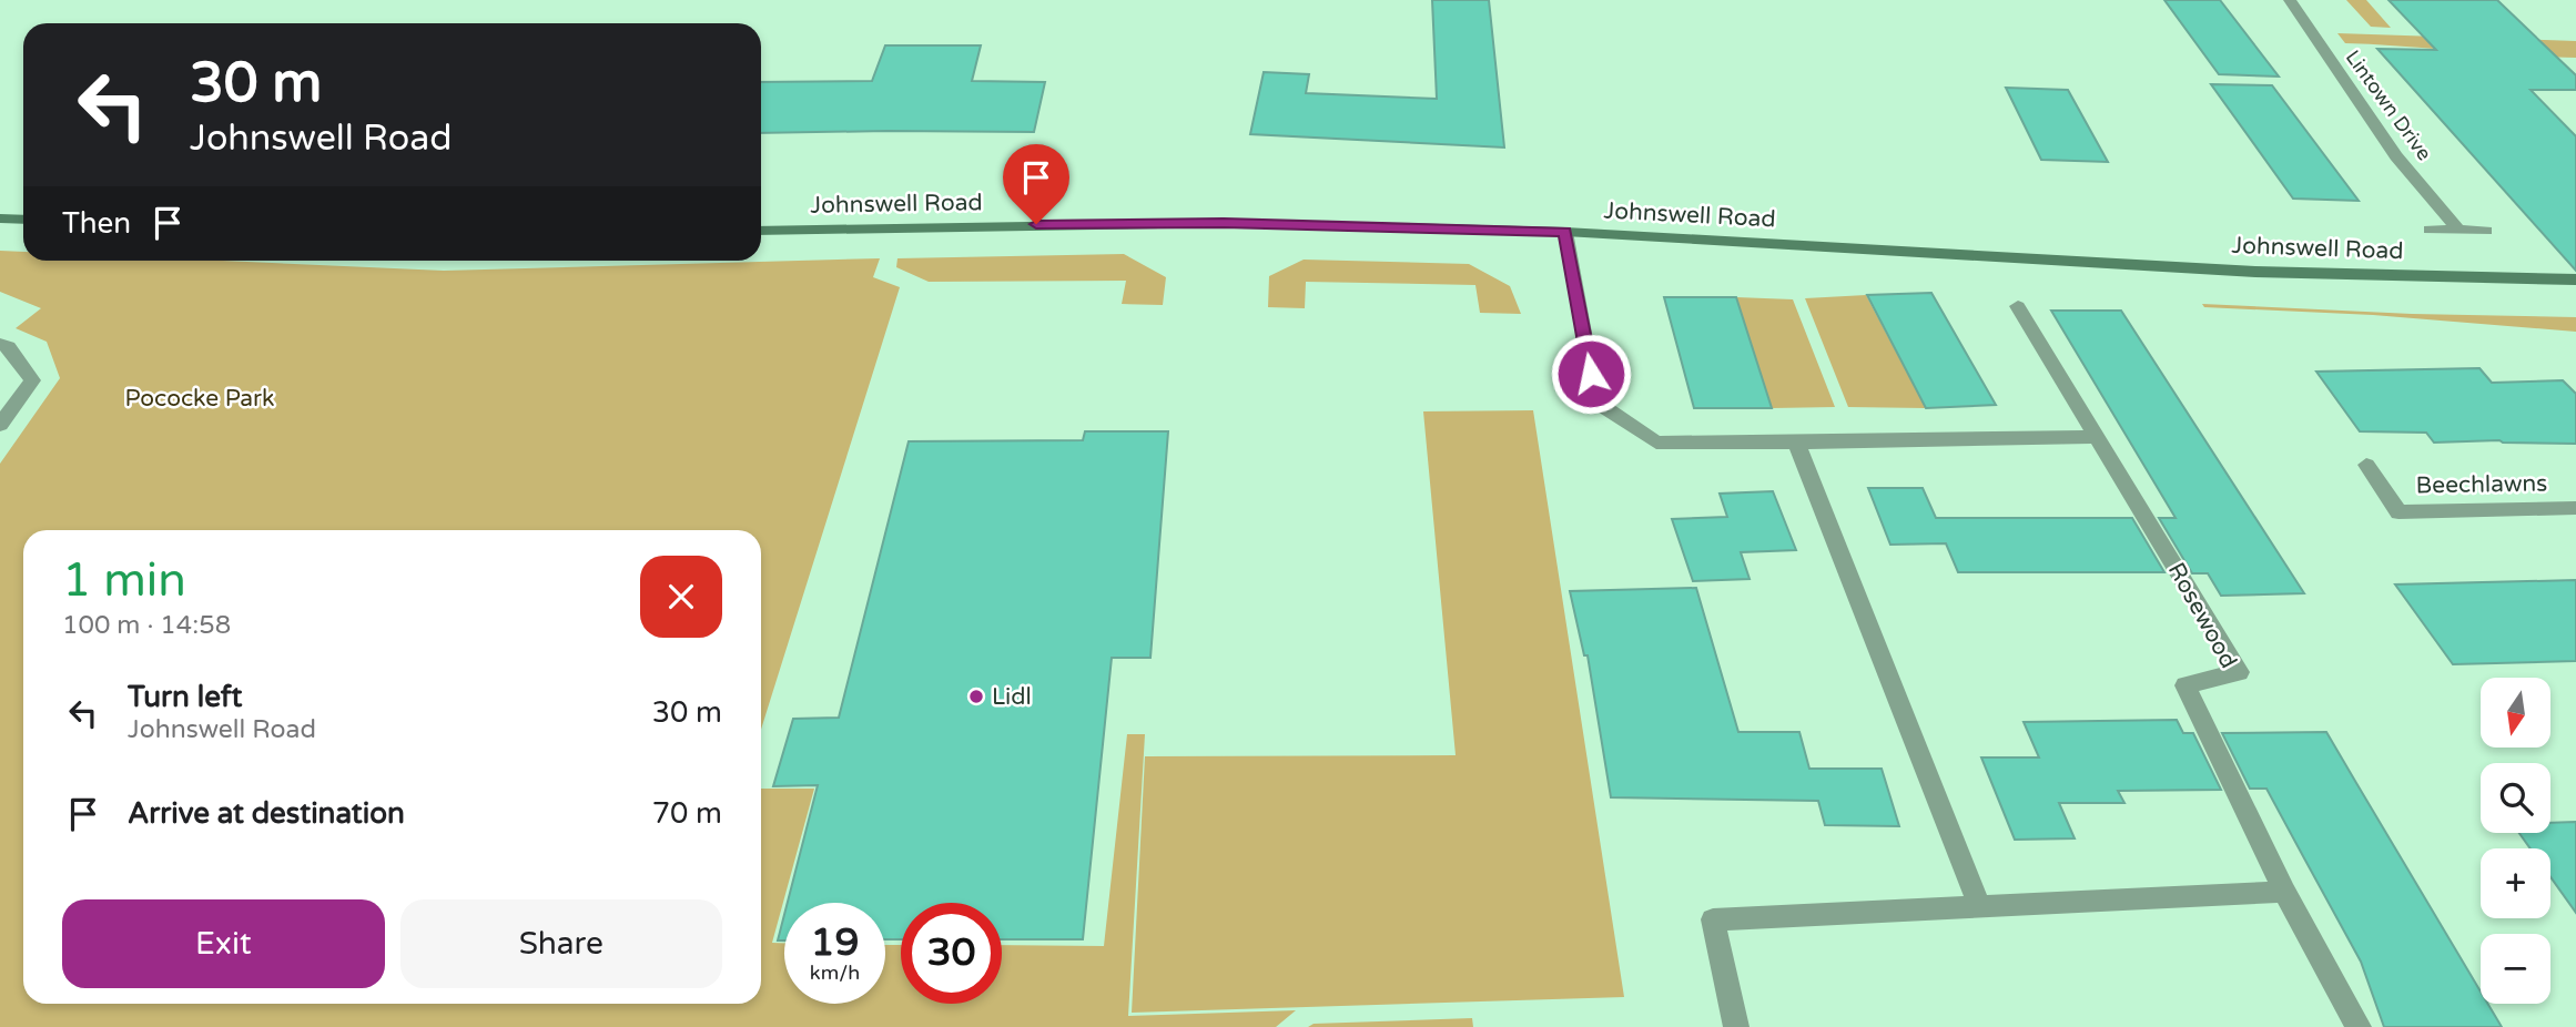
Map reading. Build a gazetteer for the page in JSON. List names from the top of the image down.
{
  "streets": {
    "street": [
      "Lintown Drive",
      "Johnswell Road",
      "Beechlawns",
      "Rosewood"
    ]
  },
  "parks": ["Pococke Park"],
  "places": ["Lidl"],
  "north": "bottom",
  "page": {
    "turn": ["30 m", "Johnswell Road"],
    "then": "Then",
    "heading": ["1 min", "100 m · 14:58"],
    "list": [
      {
        "name": "Turn left",
        "note": "Johnswell Road",
        "value": "30 m"
      },
      {
        "name": "Arrive at destination",
        "value": "70 m"
      }
    ],
    "map_buttons": ["+", "−"],
    "buttons": ["Exit", "Share"],
    "speed": "19 km/h",
    "limit": "30"
  }
}
